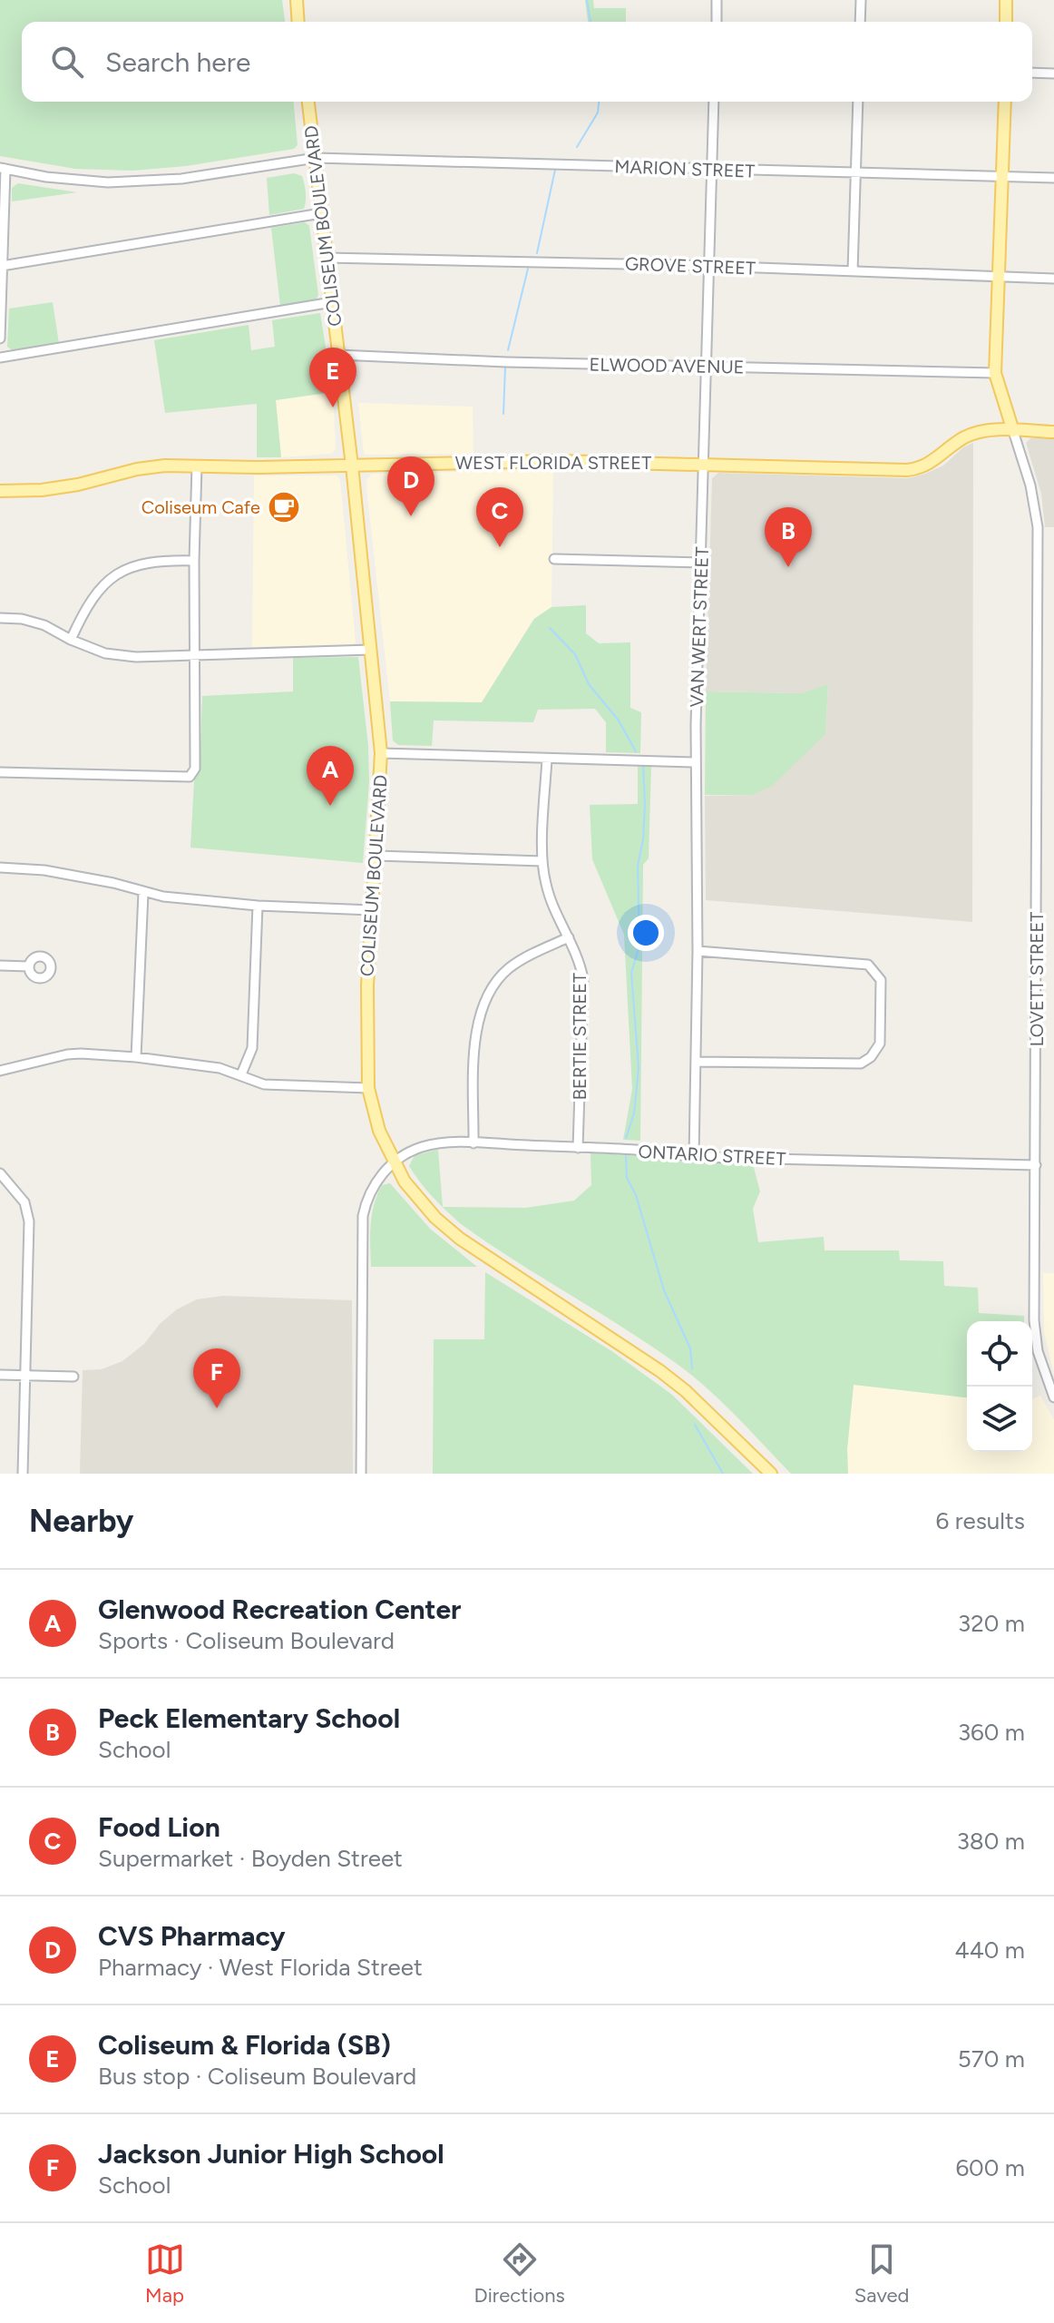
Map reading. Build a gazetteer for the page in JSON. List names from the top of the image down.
{
  "streets": {
    "main road": ["COLISEUM BOULEVARD", "WEST FLORIDA STREET"],
    "street": [
      "MARION STREET",
      "GROVE STREET",
      "ELWOOD AVENUE",
      "VAN WERT STREET",
      "LOVETT STREET",
      "BERTIE STREET",
      "ONTARIO STREET"
    ]
  },
  "crossings": [
    ["MARION STREET", "COLISEUM BOULEVARD"],
    ["MARION STREET", "VAN WERT STREET"],
    ["COLISEUM BOULEVARD", "GROVE STREET"],
    ["COLISEUM BOULEVARD", "ELWOOD AVENUE"],
    ["COLISEUM BOULEVARD", "WEST FLORIDA STREET"],
    ["COLISEUM BOULEVARD", "ONTARIO STREET"],
    ["GROVE STREET", "VAN WERT STREET"],
    ["ELWOOD AVENUE", "VAN WERT STREET"],
    ["WEST FLORIDA STREET", "VAN WERT STREET"],
    ["WEST FLORIDA STREET", "LOVETT STREET"],
    ["VAN WERT STREET", "ONTARIO STREET"],
    ["LOVETT STREET", "ONTARIO STREET"],
    ["BERTIE STREET", "ONTARIO STREET"]
  ],
  "places": {
    "cafe": ["Coliseum Cafe"]
  },
  "page": {
    "search": "Search here",
    "pins": [
      "E",
      "D",
      "C",
      "B",
      "A",
      "F"
    ],
    "heading": ["Nearby", "6 results"],
    "list": [
      {
        "mark": "A",
        "name": "Glenwood Recreation Center",
        "note": "Sports · Coliseum Boulevard",
        "value": "320 m"
      },
      {
        "mark": "B",
        "name": "Peck Elementary School",
        "note": "School",
        "value": "360 m"
      },
      {
        "mark": "C",
        "name": "Food Lion",
        "note": "Supermarket · Boyden Street",
        "value": "380 m"
      },
      {
        "mark": "D",
        "name": "CVS Pharmacy",
        "note": "Pharmacy · West Florida Street",
        "value": "440 m"
      },
      {
        "mark": "E",
        "name": "Coliseum & Florida (SB)",
        "note": "Bus stop · Coliseum Boulevard",
        "value": "570 m"
      },
      {
        "mark": "F",
        "name": "Jackson Junior High School",
        "note": "School",
        "value": "600 m"
      }
    ],
    "nav": ["Map", "Directions", "Saved"]
  }
}
